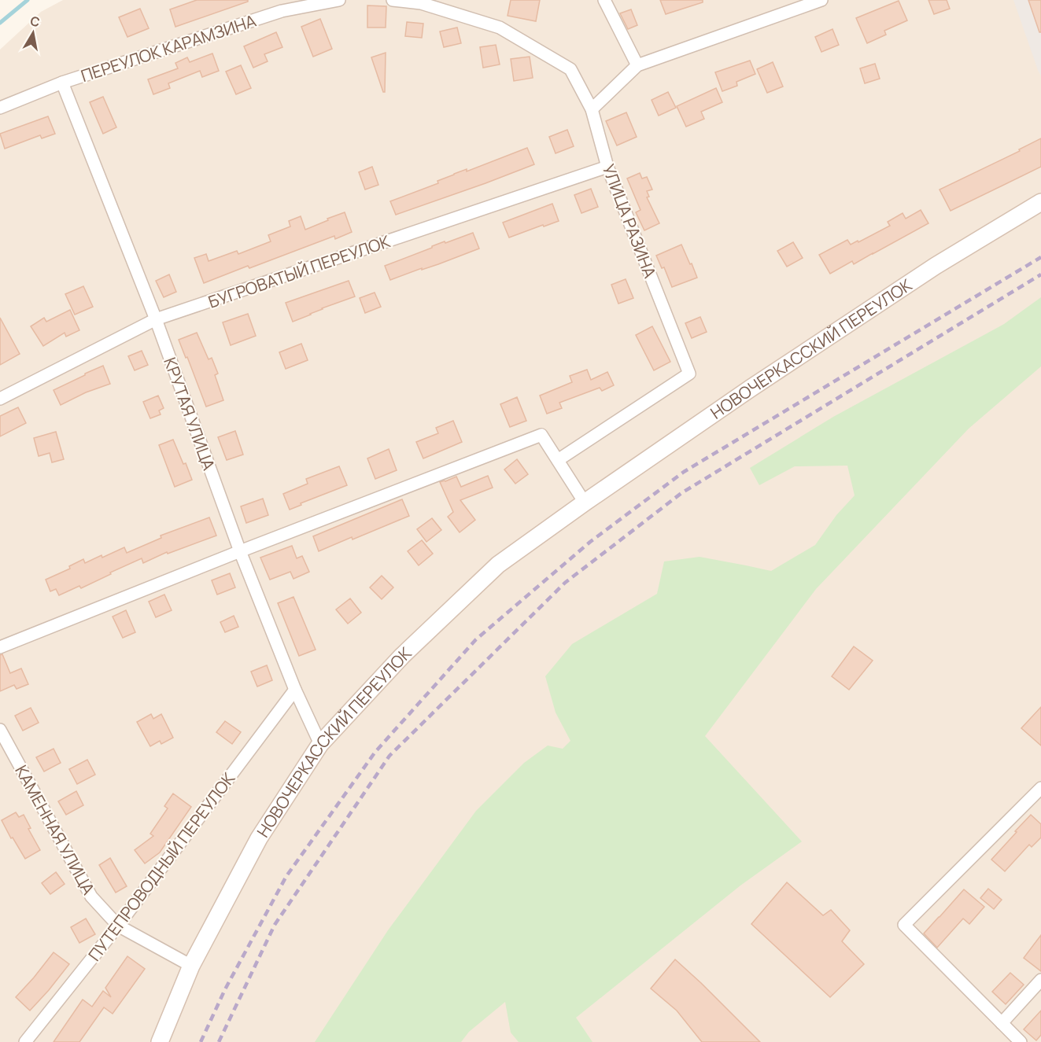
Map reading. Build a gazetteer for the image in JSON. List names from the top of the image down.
{
  "streets": {
    "main road": ["НОВОЧЕРКАССКИЙ ПЕРЕУЛОК"],
    "street": [
      "ПЕРЕУЛОК КАРАМЗИНА",
      "УЛИЦА РАЗИНА",
      "БУГРОВАТЫЙ ПЕРЕУЛОК",
      "КРУТАЯ УЛИЦА",
      "КАМЕННАЯ УЛИЦА",
      "ПУТЕПРОВОДНЫЙ ПЕРЕУЛОК"
    ]
  },
  "crossings": [
    ["ПЕРЕУЛОК КАРАМЗИНА", "КРУТАЯ УЛИЦА"],
    ["УЛИЦА РАЗИНА", "БУГРОВАТЫЙ ПЕРЕУЛОК"],
    ["БУГРОВАТЫЙ ПЕРЕУЛОК", "КРУТАЯ УЛИЦА"],
    ["НОВОЧЕРКАССКИЙ ПЕРЕУЛОК", "КРУТАЯ УЛИЦА"],
    ["НОВОЧЕРКАССКИЙ ПЕРЕУЛОК", "КАМЕННАЯ УЛИЦА"],
    ["КРУТАЯ УЛИЦА", "ПУТЕПРОВОДНЫЙ ПЕРЕУЛОК"],
    ["КАМЕННАЯ УЛИЦА", "ПУТЕПРОВОДНЫЙ ПЕРЕУЛОК"]
  ],
  "north": "top"
}
